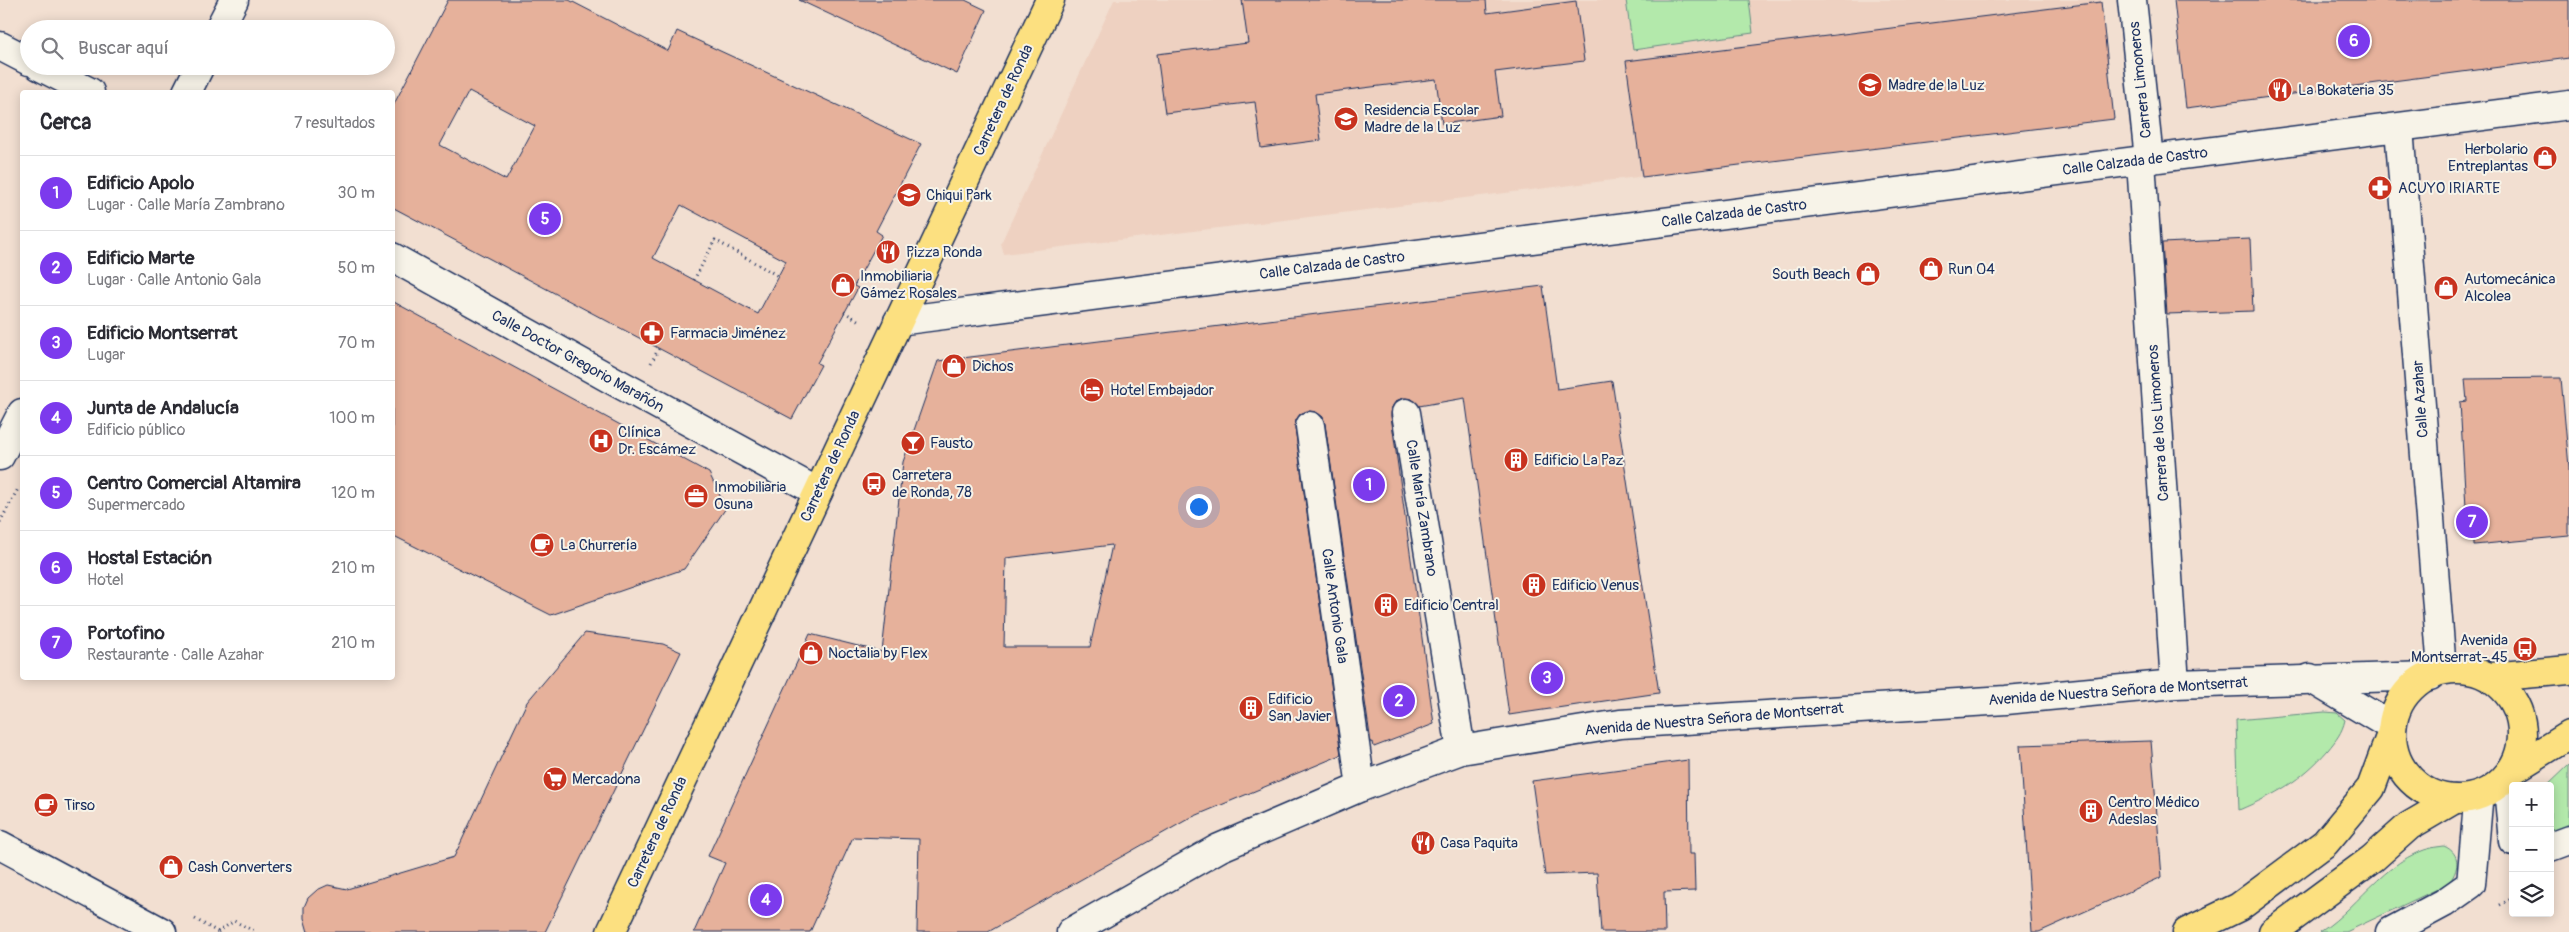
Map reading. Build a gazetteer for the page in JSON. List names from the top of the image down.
{
  "streets": {
    "main road": ["Carretera de Ronda"],
    "street": [
      "Carrera Limoneros",
      "Calle Calzada de Castro",
      "Calle Doctor Gregorio Marañón",
      "Calle Azahar",
      "Carrera de los Limoneros",
      "Calle María Zambrano",
      "Calle Antonio Gala",
      "Avenida de Nuestra Señora de Montserrat"
    ]
  },
  "crossings": [
    ["Carrera Limoneros", "Calle Calzada de Castro"],
    ["Carrera Limoneros", "Carrera de los Limoneros"],
    ["Carretera de Ronda", "Calle Calzada de Castro"],
    ["Carretera de Ronda", "Calle Doctor Gregorio Marañón"],
    ["Calle Calzada de Castro", "Calle Azahar"],
    ["Calle Calzada de Castro", "Carrera de los Limoneros"],
    ["Calle Azahar", "Avenida de Nuestra Señora de Montserrat"],
    ["Carrera de los Limoneros", "Avenida de Nuestra Señora de Montserrat"],
    ["Calle María Zambrano", "Avenida de Nuestra Señora de Montserrat"],
    ["Calle Antonio Gala", "Avenida de Nuestra Señora de Montserrat"]
  ],
  "places": {
    "school or university": ["Madre de la Luz", "Residencia Escolar Madre de la Luz", "Chiqui Park"],
    "restaurant": ["La Bokateria 35", "Pizza Ronda", "Casa Paquita"],
    "shop": [
      "Herbolario Entreplantas",
      "Run 04",
      "South Beach",
      "Inmobiliaria Gámez Rosales",
      "Automecánica Alcolea",
      "Dichos",
      "Noctalia by Flex",
      "Cash Converters"
    ],
    "pharmacy": ["ACUYO IRIARTE", "Farmacia Jiménez"],
    "hotel": ["Hotel Embajador"],
    "hospital": ["Clínica Dr. Escámez"],
    "bar": ["Fausto"],
    "building": [
      "Edificio La Paz",
      "Edificio Venus",
      "Edificio Central",
      "Edificio San Javier",
      "Centro Médico Adeslas"
    ],
    "bus stop": ["Carretera de Ronda, 78", "Avenida Montserrat- 45"],
    "office": ["Inmobiliaria Osuna"],
    "cafe": ["La Churrería", "Tirso"],
    "supermarket": ["Mercadona"]
  },
  "page": {
    "search": "Buscar aquí",
    "pins": [
      "6",
      "5",
      "1",
      "7",
      "3",
      "2",
      "4"
    ],
    "heading": ["Cerca", "7 resultados"],
    "list": [
      {
        "mark": "1",
        "name": "Edificio Apolo",
        "note": "Lugar · Calle María Zambrano",
        "value": "30 m"
      },
      {
        "mark": "2",
        "name": "Edificio Marte",
        "note": "Lugar · Calle Antonio Gala",
        "value": "50 m"
      },
      {
        "mark": "3",
        "name": "Edificio Montserrat",
        "note": "Lugar",
        "value": "70 m"
      },
      {
        "mark": "4",
        "name": "Junta de Andalucía",
        "note": "Edificio público",
        "value": "100 m"
      },
      {
        "mark": "5",
        "name": "Centro Comercial Altamira",
        "note": "Supermercado",
        "value": "120 m"
      },
      {
        "mark": "6",
        "name": "Hostal Estación",
        "note": "Hotel",
        "value": "210 m"
      },
      {
        "mark": "7",
        "name": "Portofino",
        "note": "Restaurante · Calle Azahar",
        "value": "210 m"
      }
    ],
    "map_buttons": ["+", "−"]
  }
}
